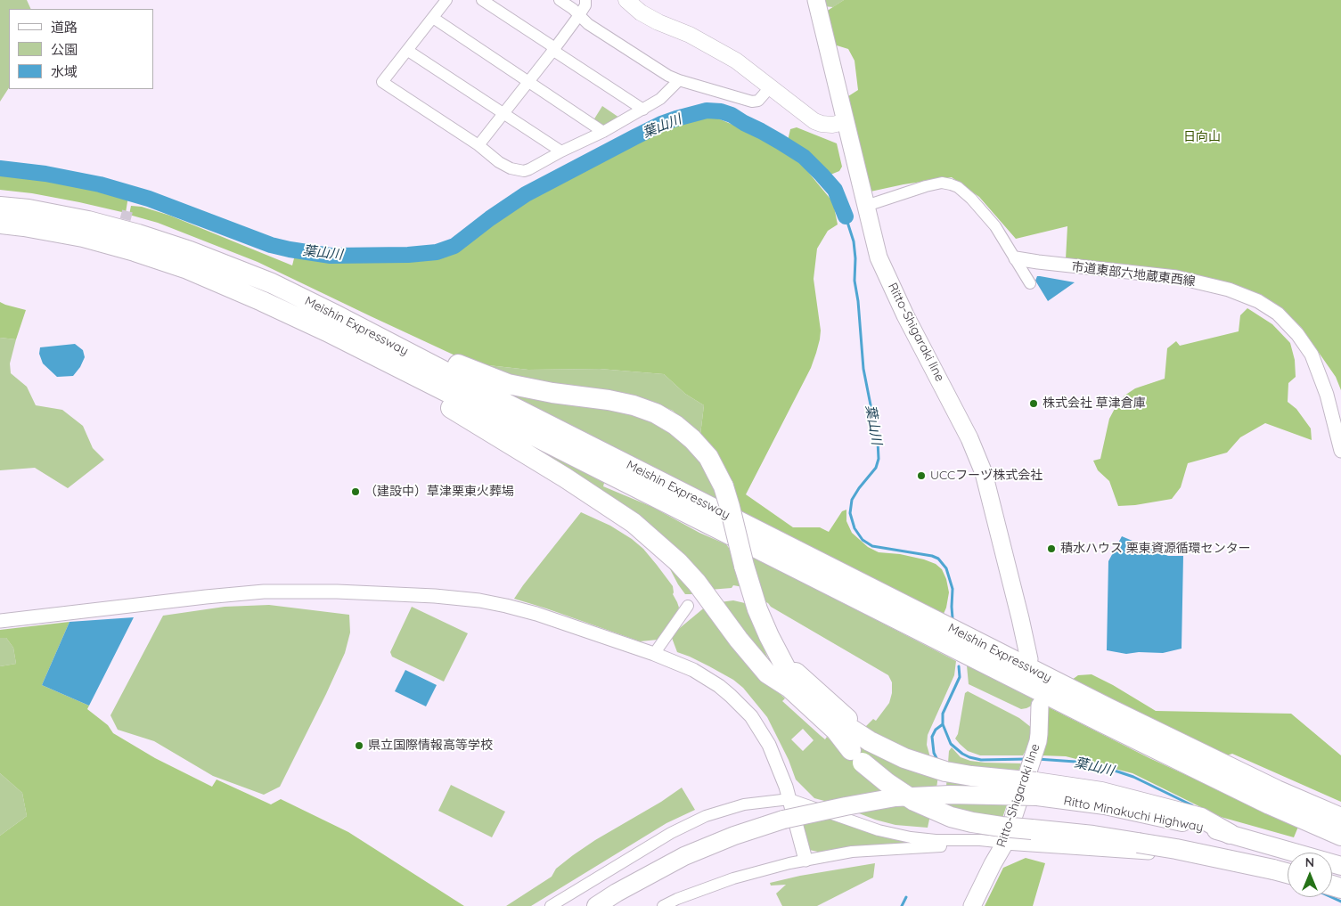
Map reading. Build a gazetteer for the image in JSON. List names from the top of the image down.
{
  "streets": {
    "highway": ["Meishin Expressway"],
    "main road": ["Ritto-Shigaraki line"],
    "street": ["市道東部六地蔵東西線"]
  },
  "water": ["葉山川"],
  "parks": ["日向山"],
  "places": [
    "株式会社 草津倉庫",
    "UCCフーヅ株式会社",
    "（建設中）草津栗東火葬場",
    "積水ハウス 栗東資源循環センター",
    "県立国際情報高等学校"
  ],
  "legend": ["道路", "公園", "水域"],
  "north": "top"
}
